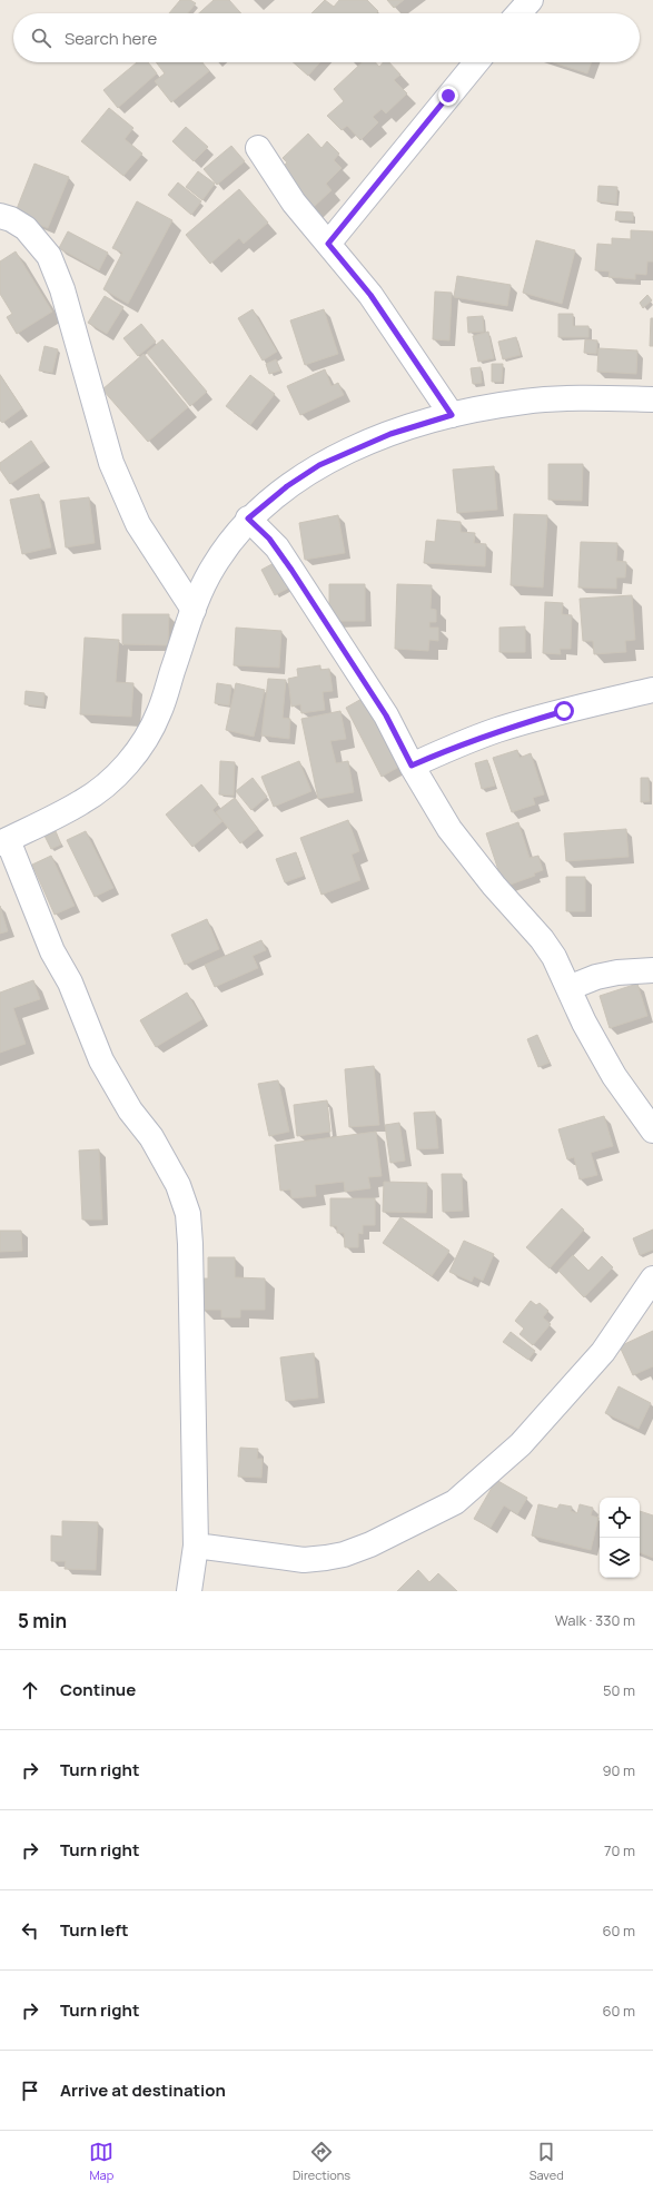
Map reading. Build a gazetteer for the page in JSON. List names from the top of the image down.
{
  "page": {
    "search": "Search here",
    "heading": ["5 min", "Walk · 330 m"],
    "list": [
      ["Continue", "50 m"],
      ["Turn right", "90 m"],
      ["Turn right", "70 m"],
      ["Turn left", "60 m"],
      ["Turn right", "60 m"],
      "Arrive at destination"
    ],
    "nav": ["Map", "Directions", "Saved"]
  }
}
